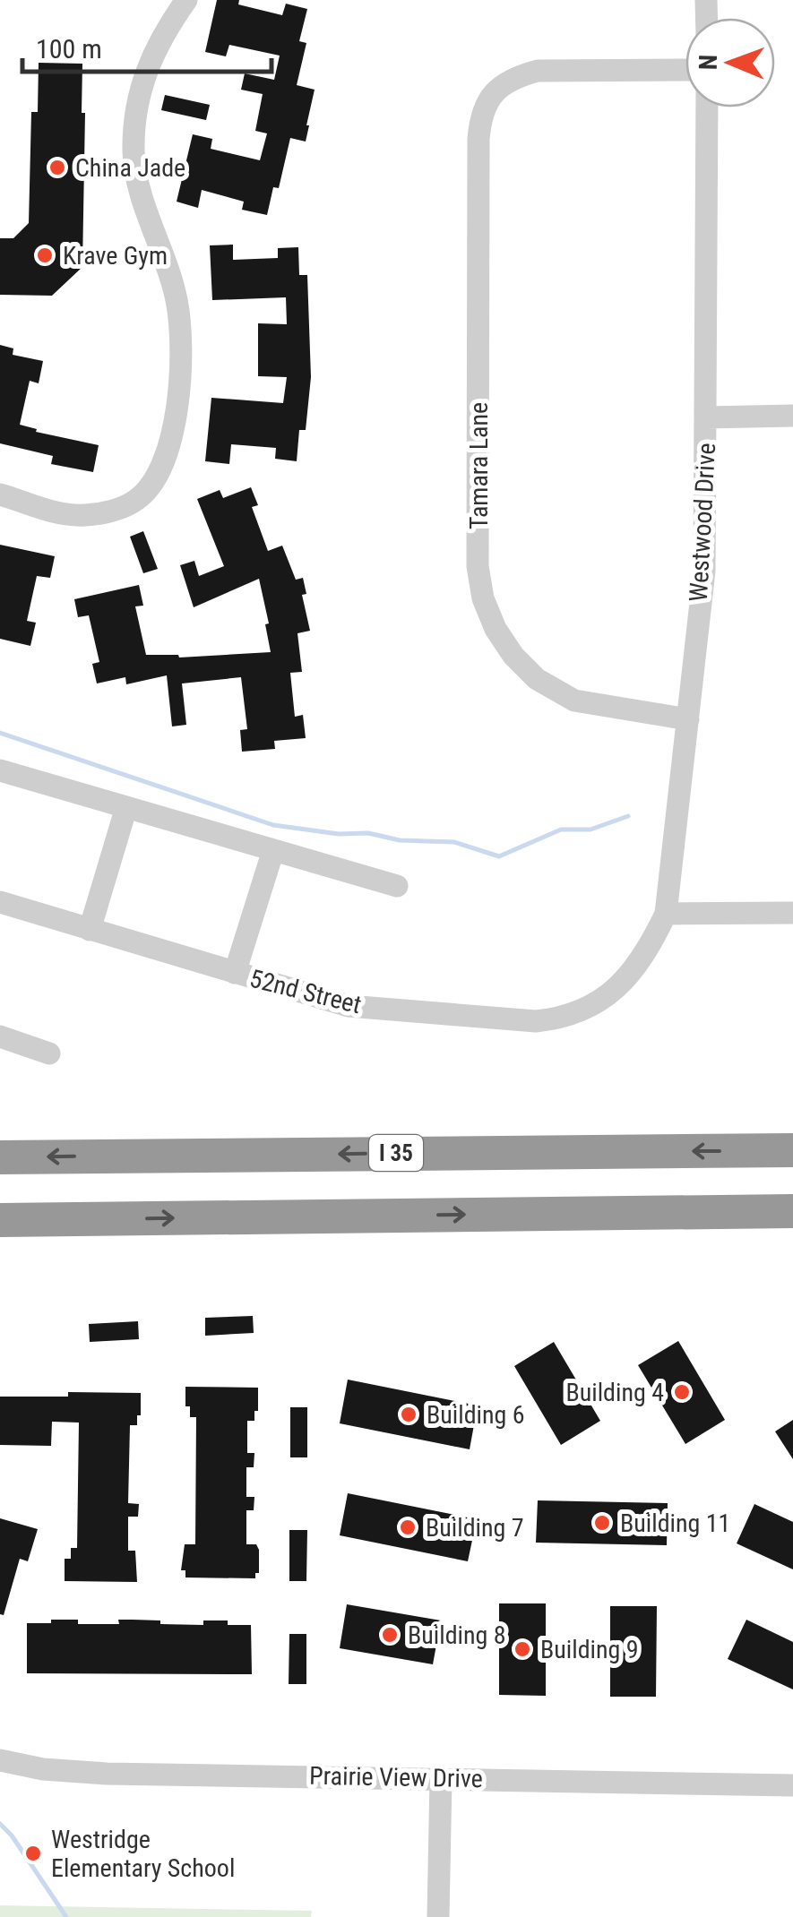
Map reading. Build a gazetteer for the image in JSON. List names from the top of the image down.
{
  "streets": {
    "highway": ["I 35"],
    "street": [
      "Tamara Lane",
      "Westwood Drive",
      "52nd Street",
      "Prairie View Drive"
    ]
  },
  "crossings": [
    ["Tamara Lane", "Westwood Drive"],
    ["Westwood Drive", "52nd Street"]
  ],
  "places": [
    "China Jade",
    "Krave Gym",
    "Building 4",
    "Building 6",
    "Building 11",
    "Building 7",
    "Building 8",
    "Building 9",
    "Westridge Elementary School"
  ],
  "scale_bar": "100 m",
  "north": "left"
}
